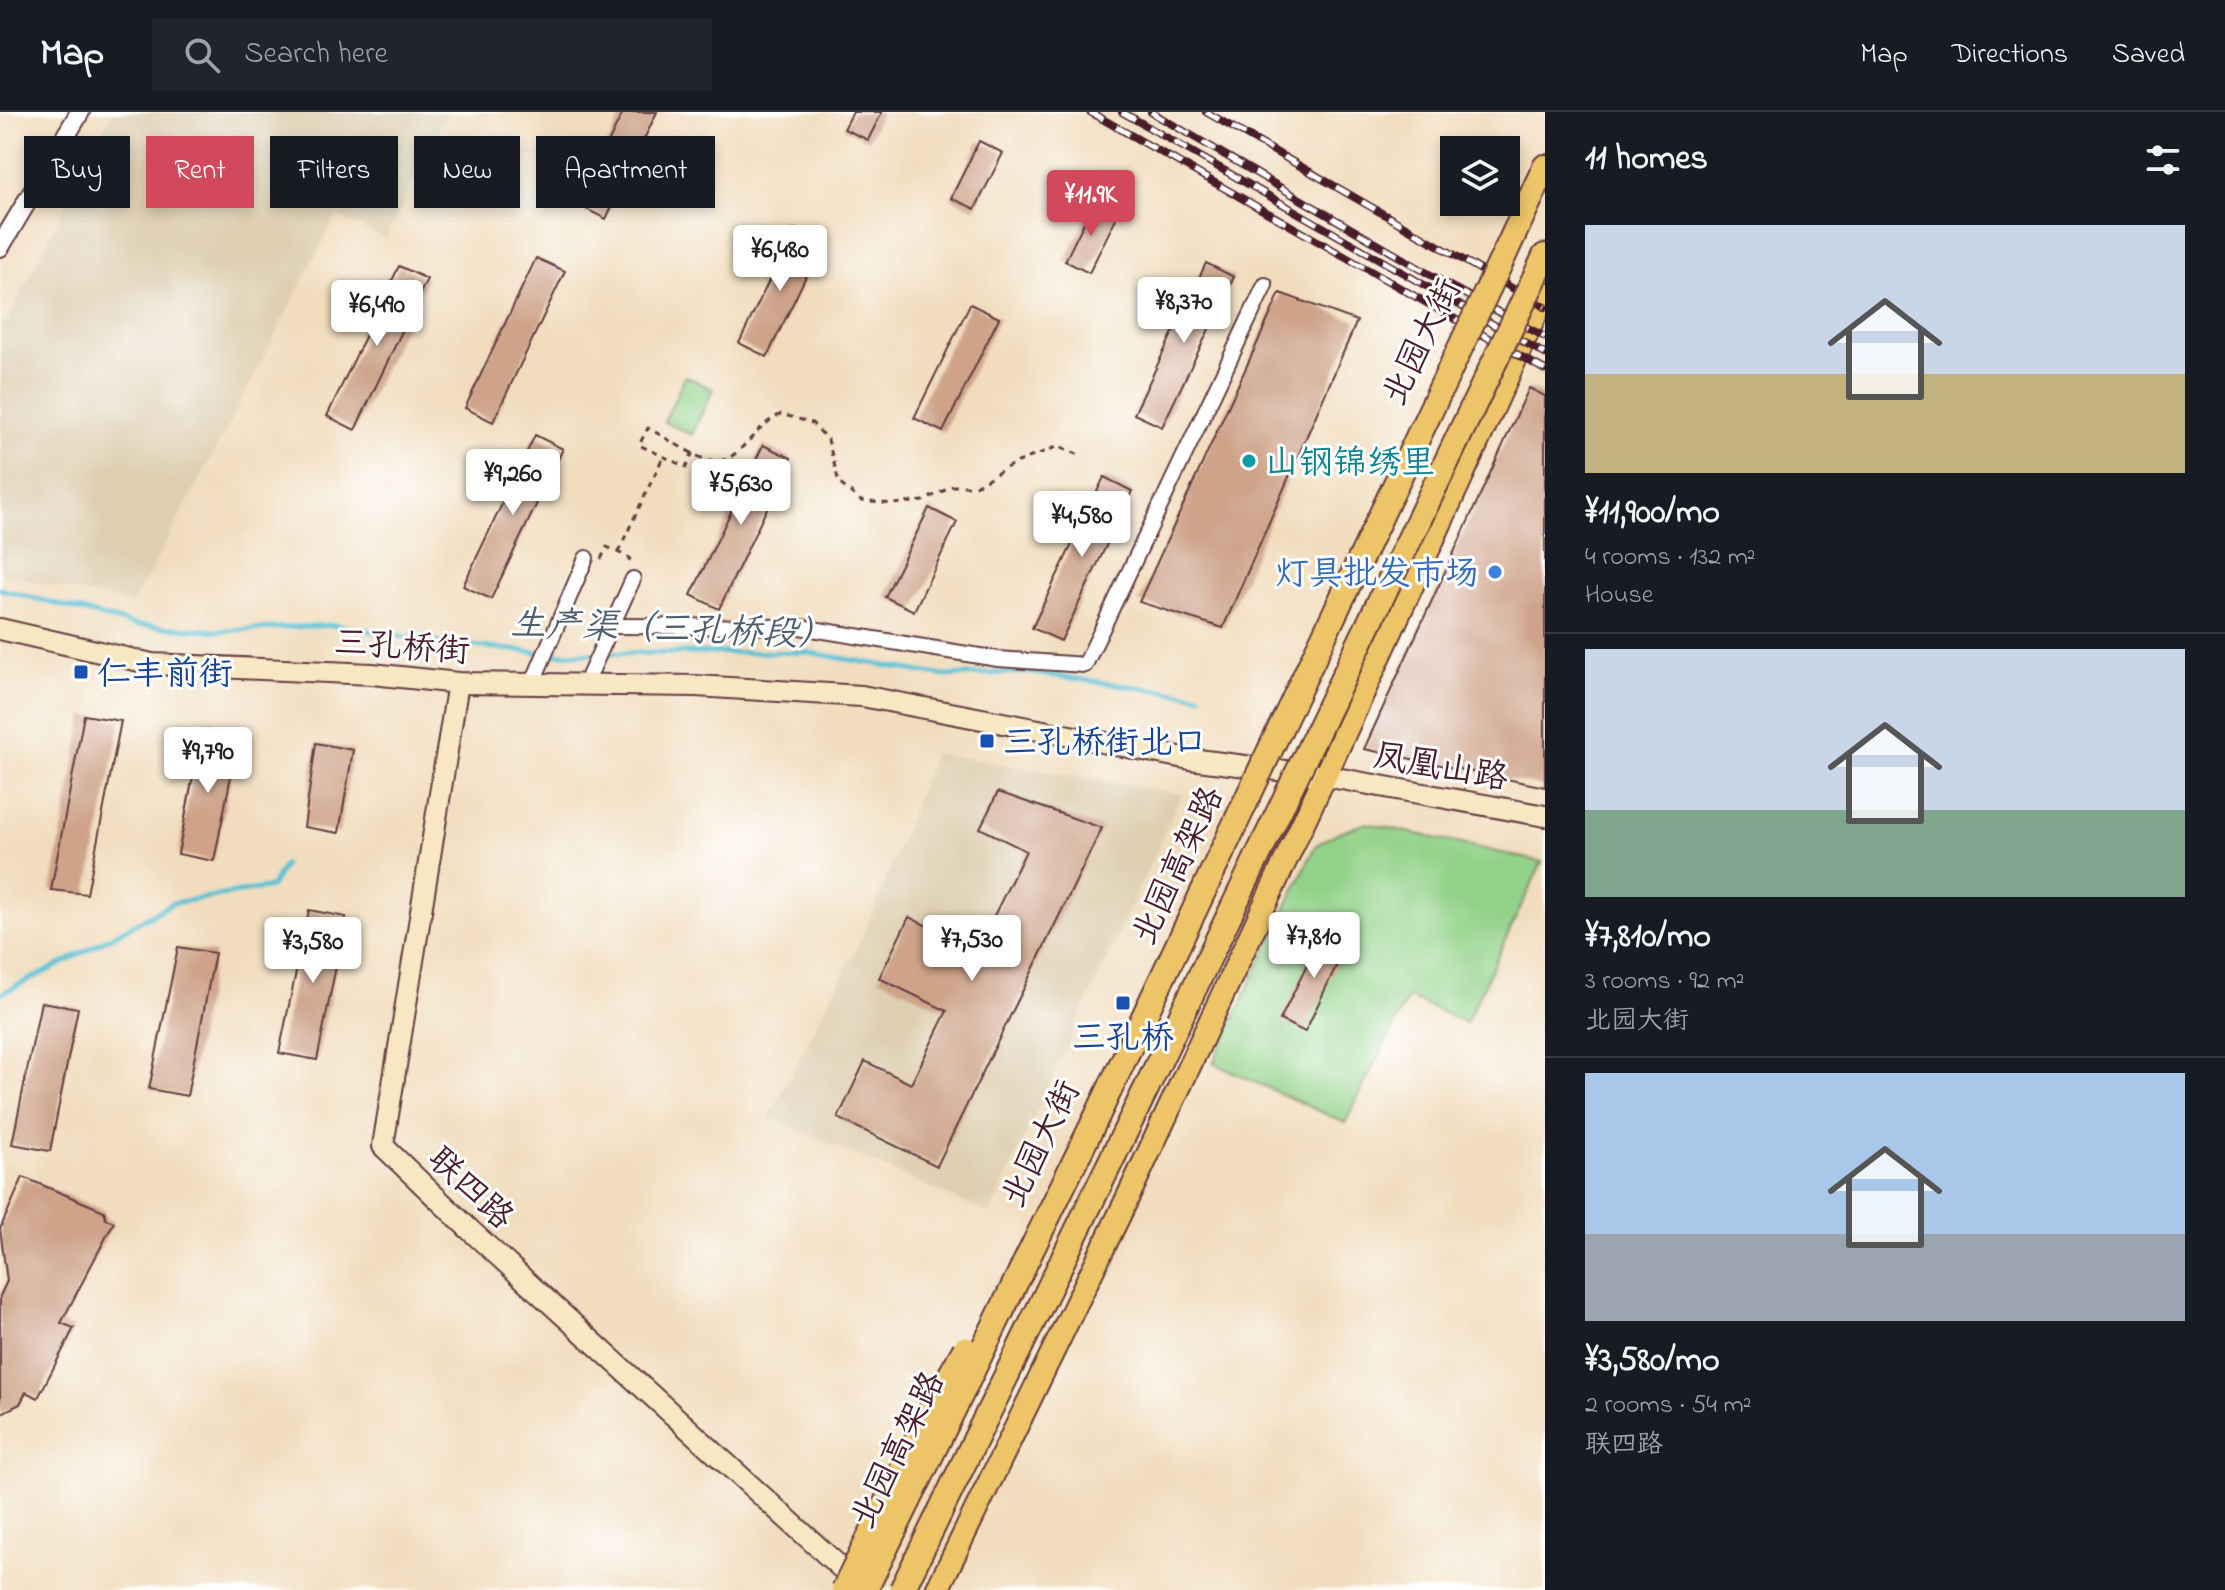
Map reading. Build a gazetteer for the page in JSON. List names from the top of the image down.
{
  "streets": {
    "highway": ["北园高架路"],
    "main road": [
      "北园大街",
      "三孔桥街",
      "凤凰山路",
      "联四路"
    ]
  },
  "crossings": [
    ["北园大街", "三孔桥街"],
    ["北园大街", "北园高架路"],
    ["北园大街", "联四路"],
    ["三孔桥街", "凤凰山路"],
    ["三孔桥街", "联四路"],
    ["北园高架路", "联四路"]
  ],
  "water": ["生产渠（三孔桥段）"],
  "places": {
    "other": ["山钢锦绣里", "灯具批发市场"],
    "transit": ["仁丰前街", "三孔桥街北口", "三孔桥"]
  },
  "page": {
    "header": "Map",
    "search": "Search here",
    "nav": ["Map", "Directions", "Saved"],
    "heading": "11 homes",
    "chip": [
      "Buy",
      "Rent",
      "Filters",
      "New",
      "Apartment"
    ],
    "price": [
      "¥11.9K",
      "¥6,480",
      "¥8,370",
      "¥6,490",
      "¥9,260",
      "¥5,630",
      "¥4,580",
      "¥9,790",
      "¥7,810",
      "¥7,530",
      "¥3,580"
    ],
    "list": [
      {
        "name": "¥11,900/mo",
        "note": "4 rooms · 132 m² · House"
      },
      {
        "name": "¥7,810/mo",
        "note": "3 rooms · 92 m² · 北园大街"
      },
      {
        "name": "¥3,580/mo",
        "note": "2 rooms · 54 m² · 联四路"
      }
    ]
  }
}
